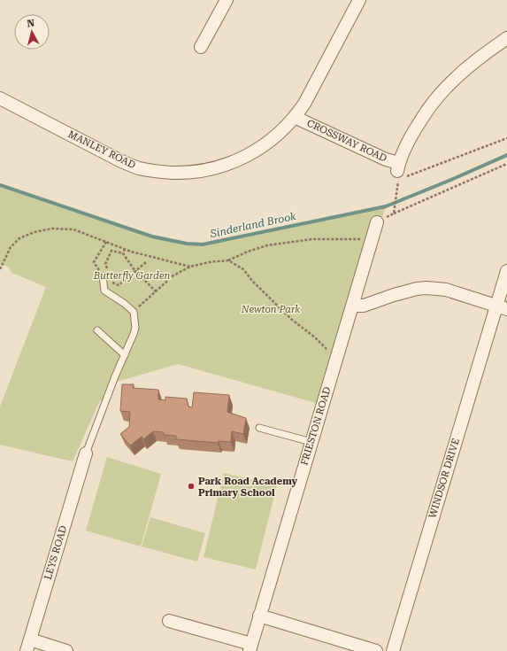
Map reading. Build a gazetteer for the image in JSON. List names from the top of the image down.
{
  "streets": {
    "street": [
      "CROSSWAY ROAD",
      "MANLEY ROAD",
      "FRIESTON ROAD",
      "WINDSOR DRIVE",
      "LEYS ROAD"
    ]
  },
  "crossings": [
    ["CROSSWAY ROAD", "MANLEY ROAD"]
  ],
  "water": ["Sinderland Brook"],
  "parks": ["Butterfly Garden", "Newton Park"],
  "places": ["Park Road Academy Primary School"],
  "north": "top"
}
